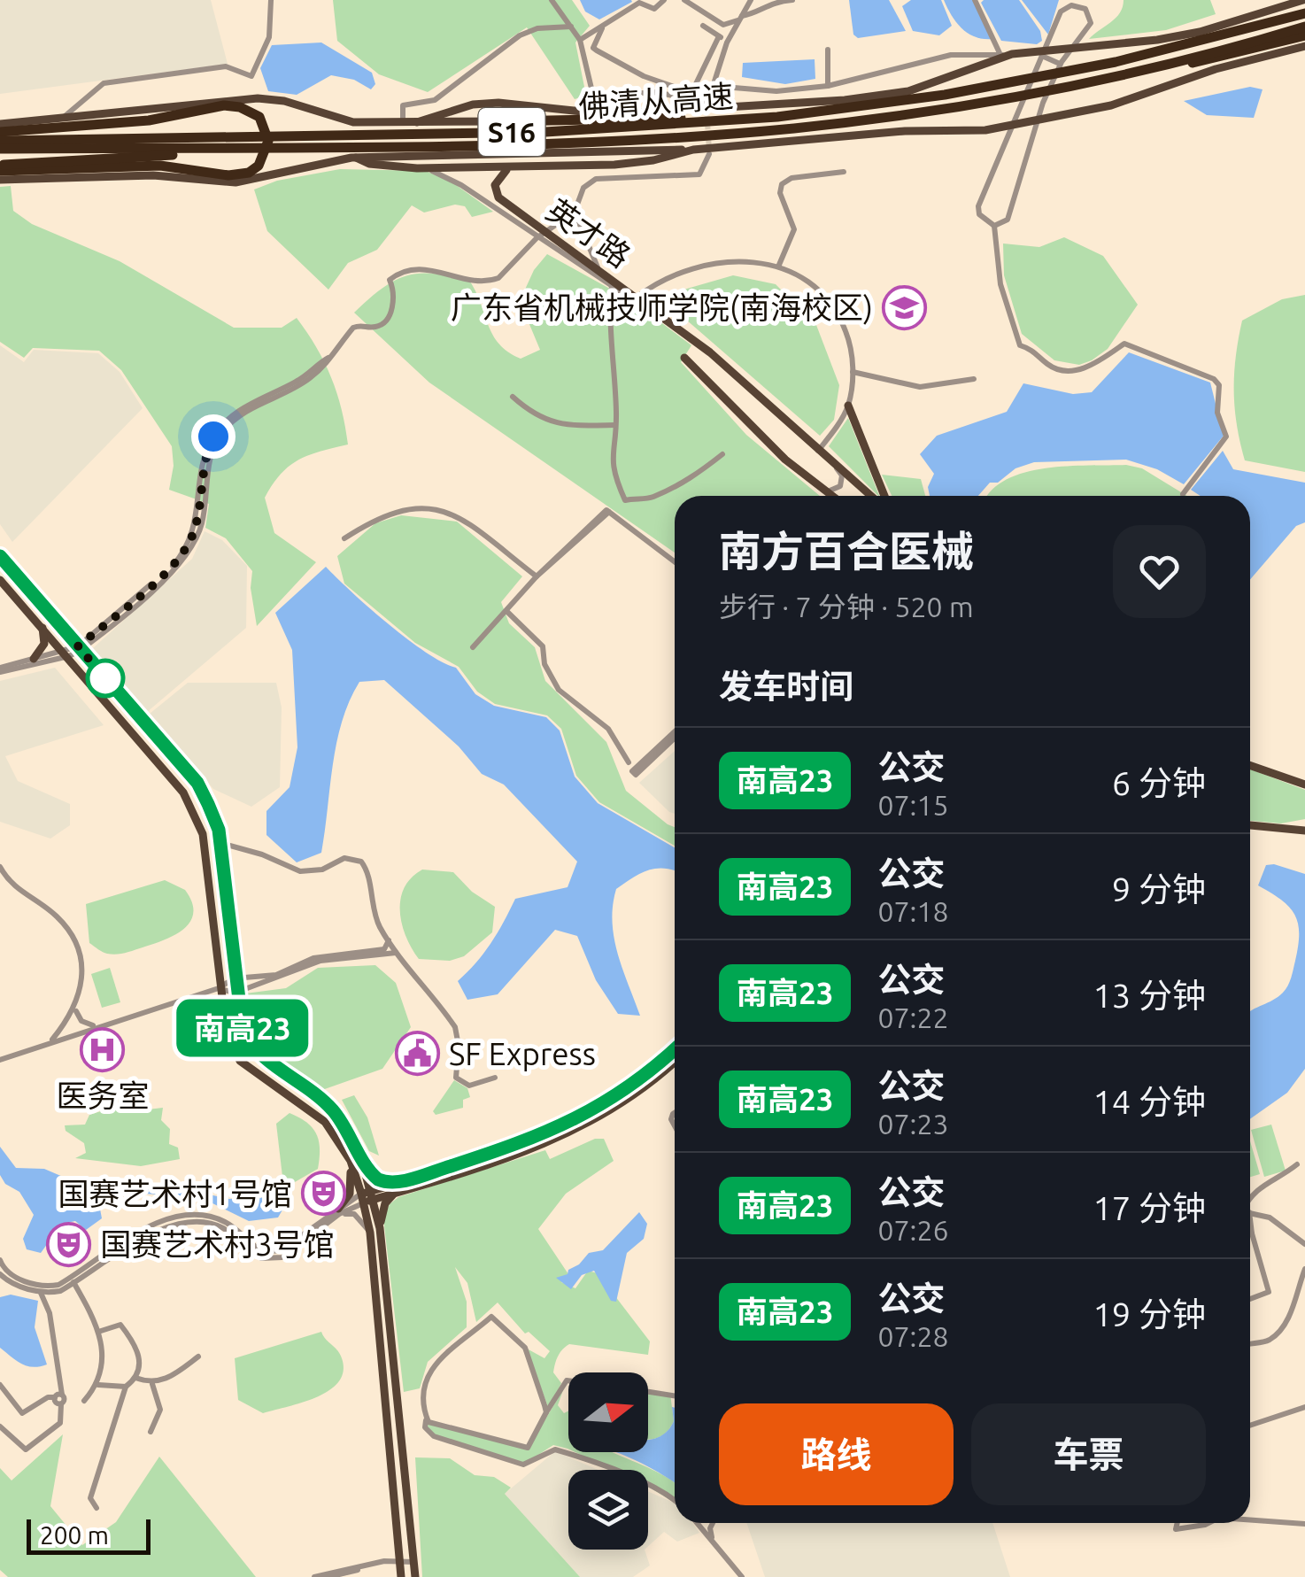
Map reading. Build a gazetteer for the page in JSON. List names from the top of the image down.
{
  "streets": {
    "highway": ["佛清从高速", "S16"],
    "main road": ["英才路"]
  },
  "places": {
    "school or university": ["广东省机械技师学院(南海校区)"],
    "hospital": ["医务室"],
    "public building": ["SF Express"],
    "theatre": ["国赛艺术村1号馆", "国赛艺术村3号馆"]
  },
  "lines": ["bus line 南高23"],
  "scale_bar": "200 m",
  "north": "right",
  "page": {
    "on_map": "南高23",
    "heading": [
      ["南方百合医械", "步行 · 7 分钟 · 520 m"],
      "发车时间"
    ],
    "list": [
      {
        "mark": "南高23",
        "name": "公交",
        "note": "07:15",
        "value": "6 分钟"
      },
      {
        "mark": "南高23",
        "name": "公交",
        "note": "07:18",
        "value": "9 分钟"
      },
      {
        "mark": "南高23",
        "name": "公交",
        "note": "07:22",
        "value": "13 分钟"
      },
      {
        "mark": "南高23",
        "name": "公交",
        "note": "07:23",
        "value": "14 分钟"
      },
      {
        "mark": "南高23",
        "name": "公交",
        "note": "07:26",
        "value": "17 分钟"
      },
      {
        "mark": "南高23",
        "name": "公交",
        "note": "07:28",
        "value": "19 分钟"
      }
    ],
    "buttons": ["路线", "车票"],
    "scale": "200 m"
  }
}
